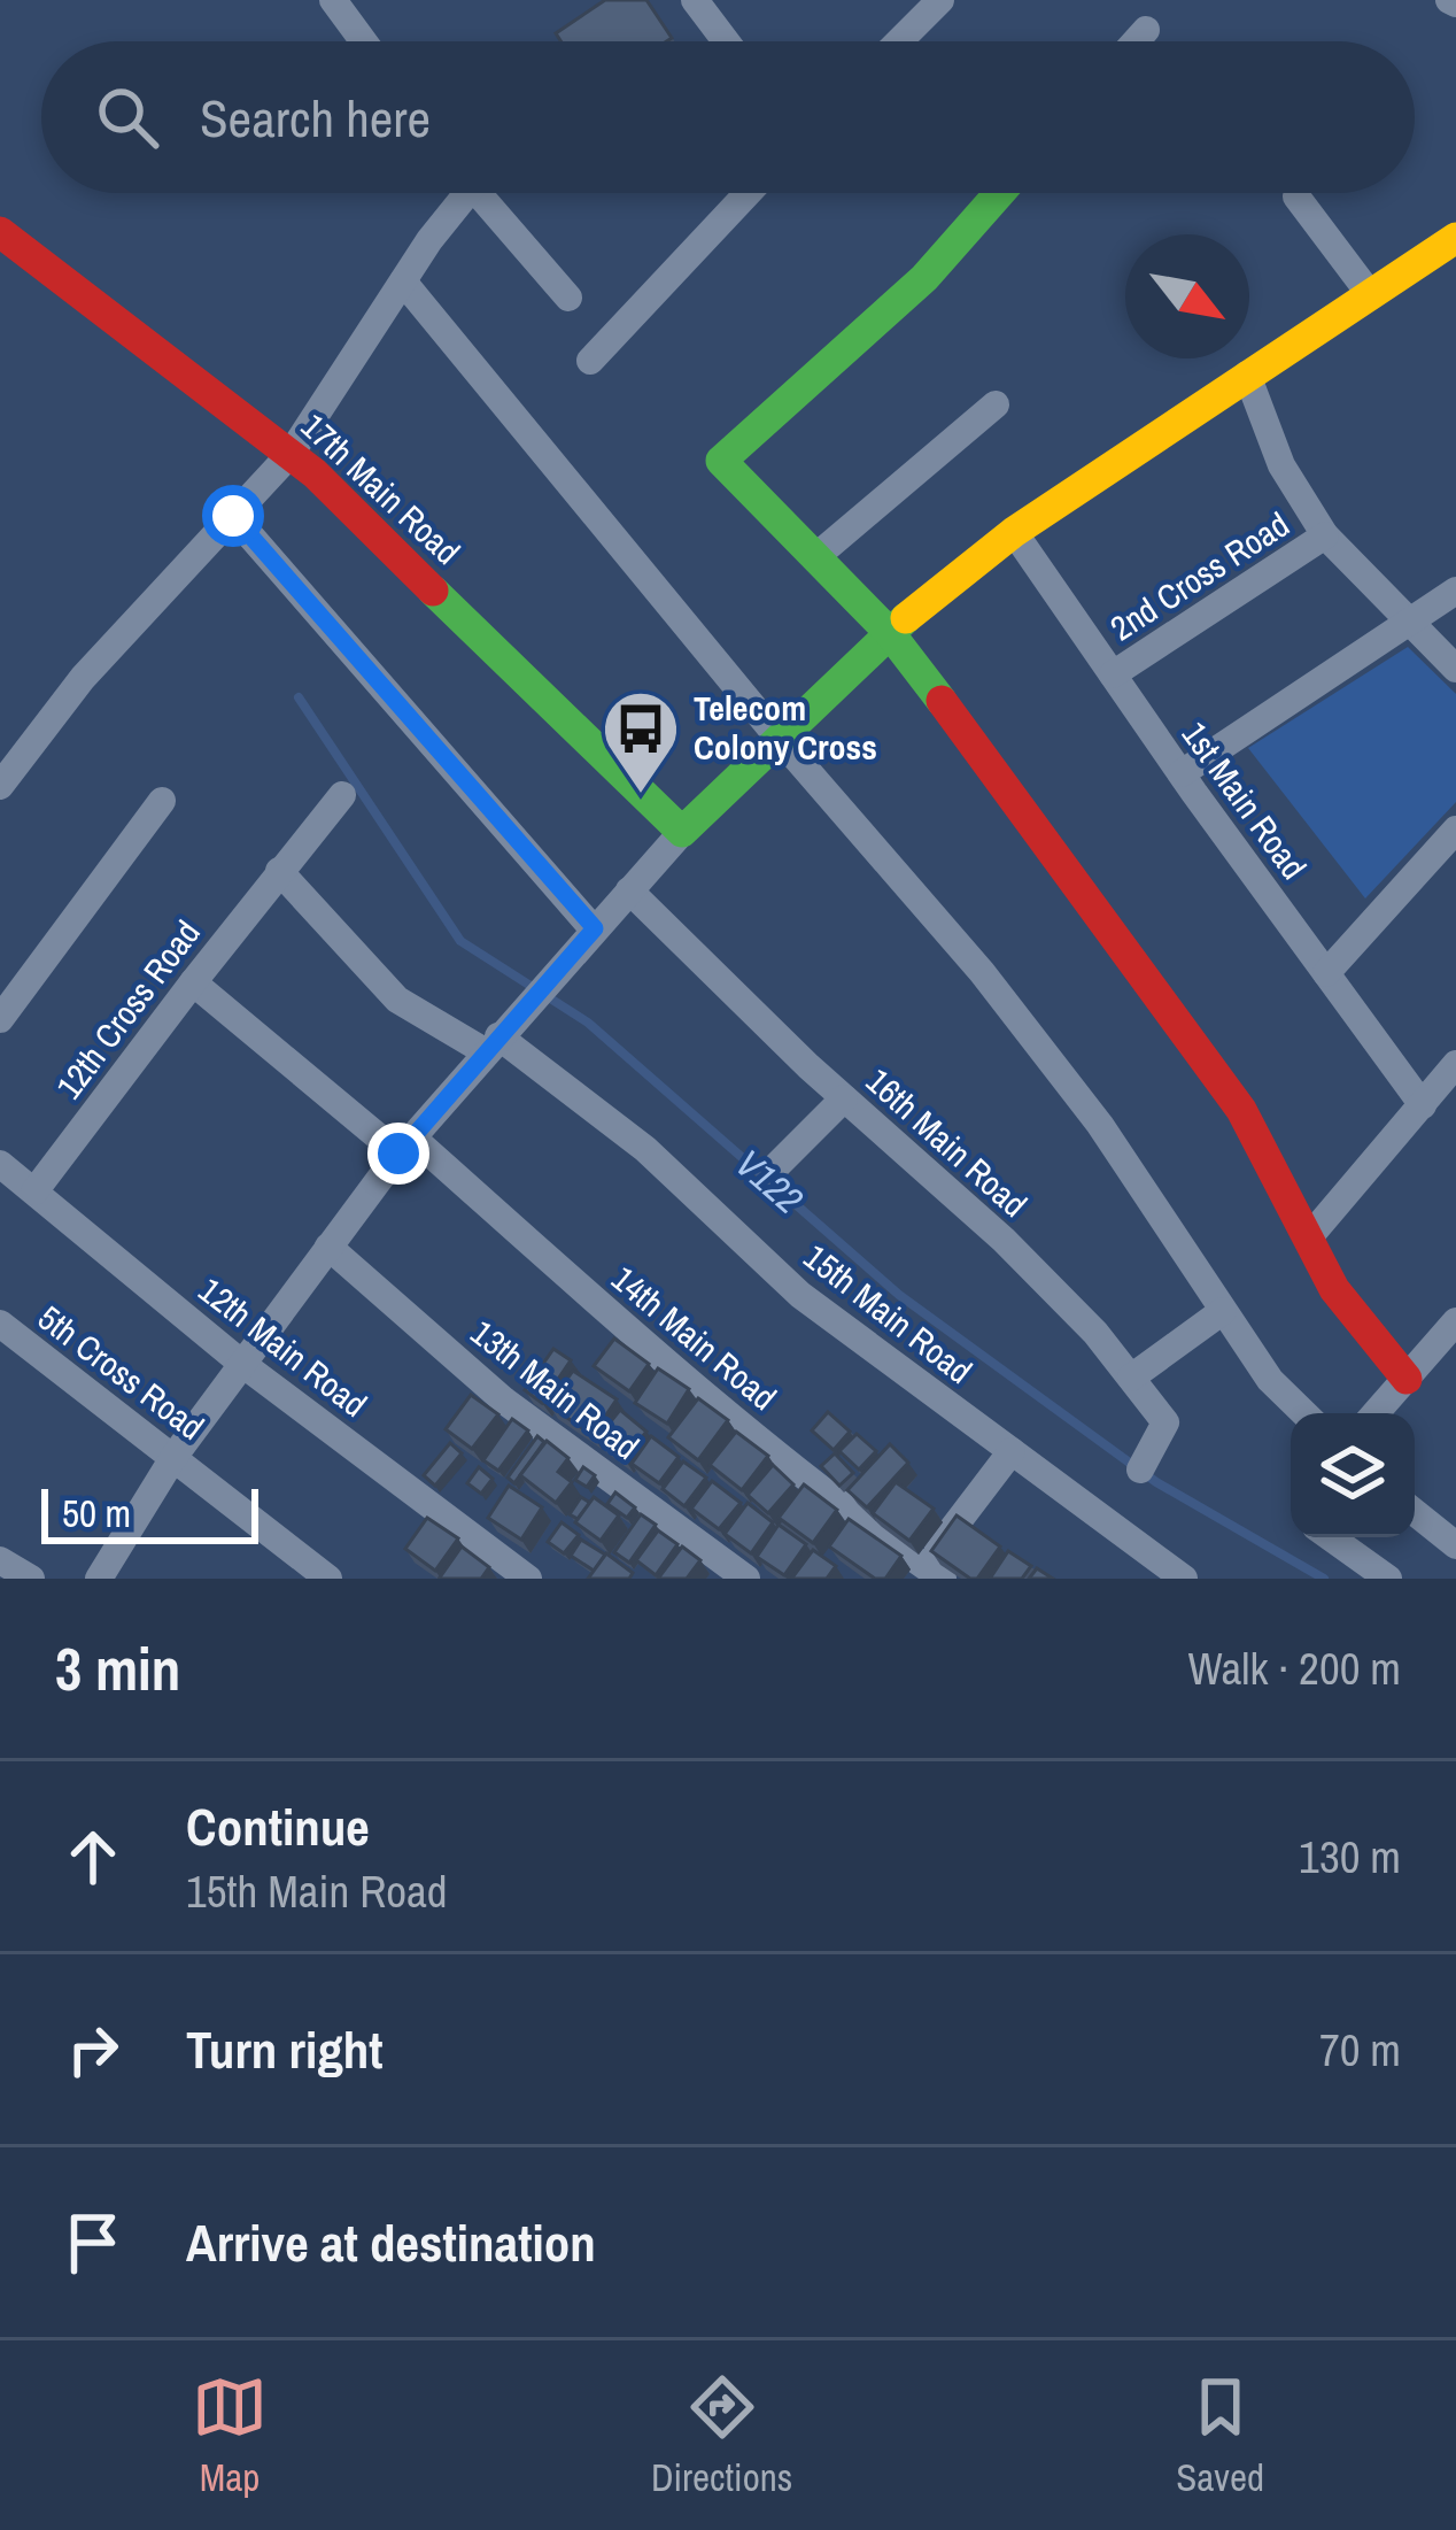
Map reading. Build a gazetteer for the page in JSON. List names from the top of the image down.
{
  "streets": {
    "street": [
      "17th Main Road",
      "2nd Cross Road",
      "1st Main Road",
      "12th Cross Road",
      "16th Main Road",
      "15th Main Road",
      "14th Main Road",
      "12th Main Road",
      "5th Cross Road",
      "13th Main Road"
    ]
  },
  "crossings": [
    ["2nd Cross Road", "1st Main Road"],
    ["12th Cross Road", "15th Main Road"],
    ["12th Cross Road", "14th Main Road"],
    ["12th Cross Road", "12th Main Road"]
  ],
  "water": ["V122"],
  "places": {
    "bus stop": ["Telecom Colony Cross"]
  },
  "scale_bar": "50 m",
  "north": "bottom right",
  "page": {
    "search": "Search here",
    "scale": "50 m",
    "heading": ["3 min", "Walk · 200 m"],
    "list": [
      ["Continue", "15th Main Road", "130 m"],
      ["Turn right", "70 m"],
      "Arrive at destination"
    ],
    "nav": ["Map", "Directions", "Saved"]
  }
}
